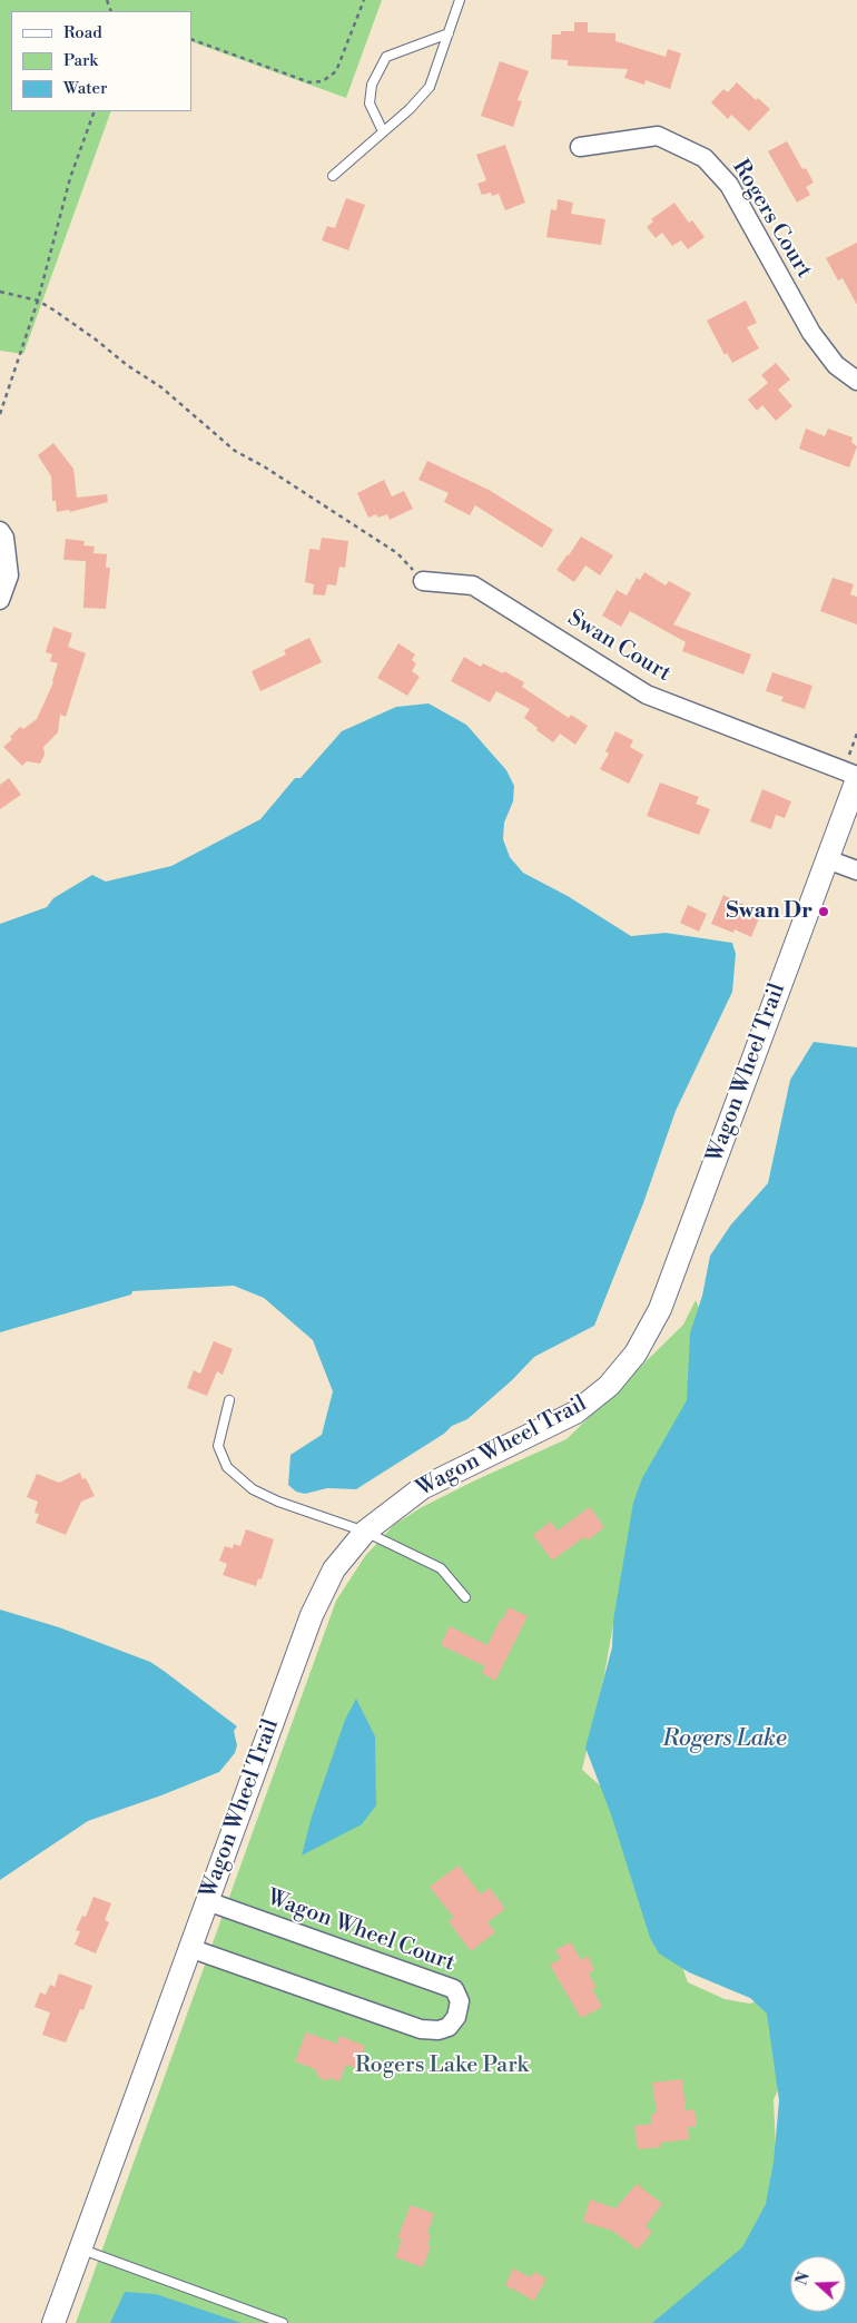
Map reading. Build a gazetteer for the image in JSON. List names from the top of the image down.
{
  "streets": {
    "street": [
      "Rogers Court",
      "Swan Court",
      "Wagon Wheel Trail",
      "Wagon Wheel Court"
    ]
  },
  "crossings": [
    ["Swan Court", "Wagon Wheel Trail"],
    ["Wagon Wheel Trail", "Wagon Wheel Court"]
  ],
  "water": ["Rogers Lake"],
  "parks": ["Rogers Lake Park"],
  "places": ["Swan Dr"],
  "legend": ["Road", "Park", "Water"],
  "north": "left"
}
